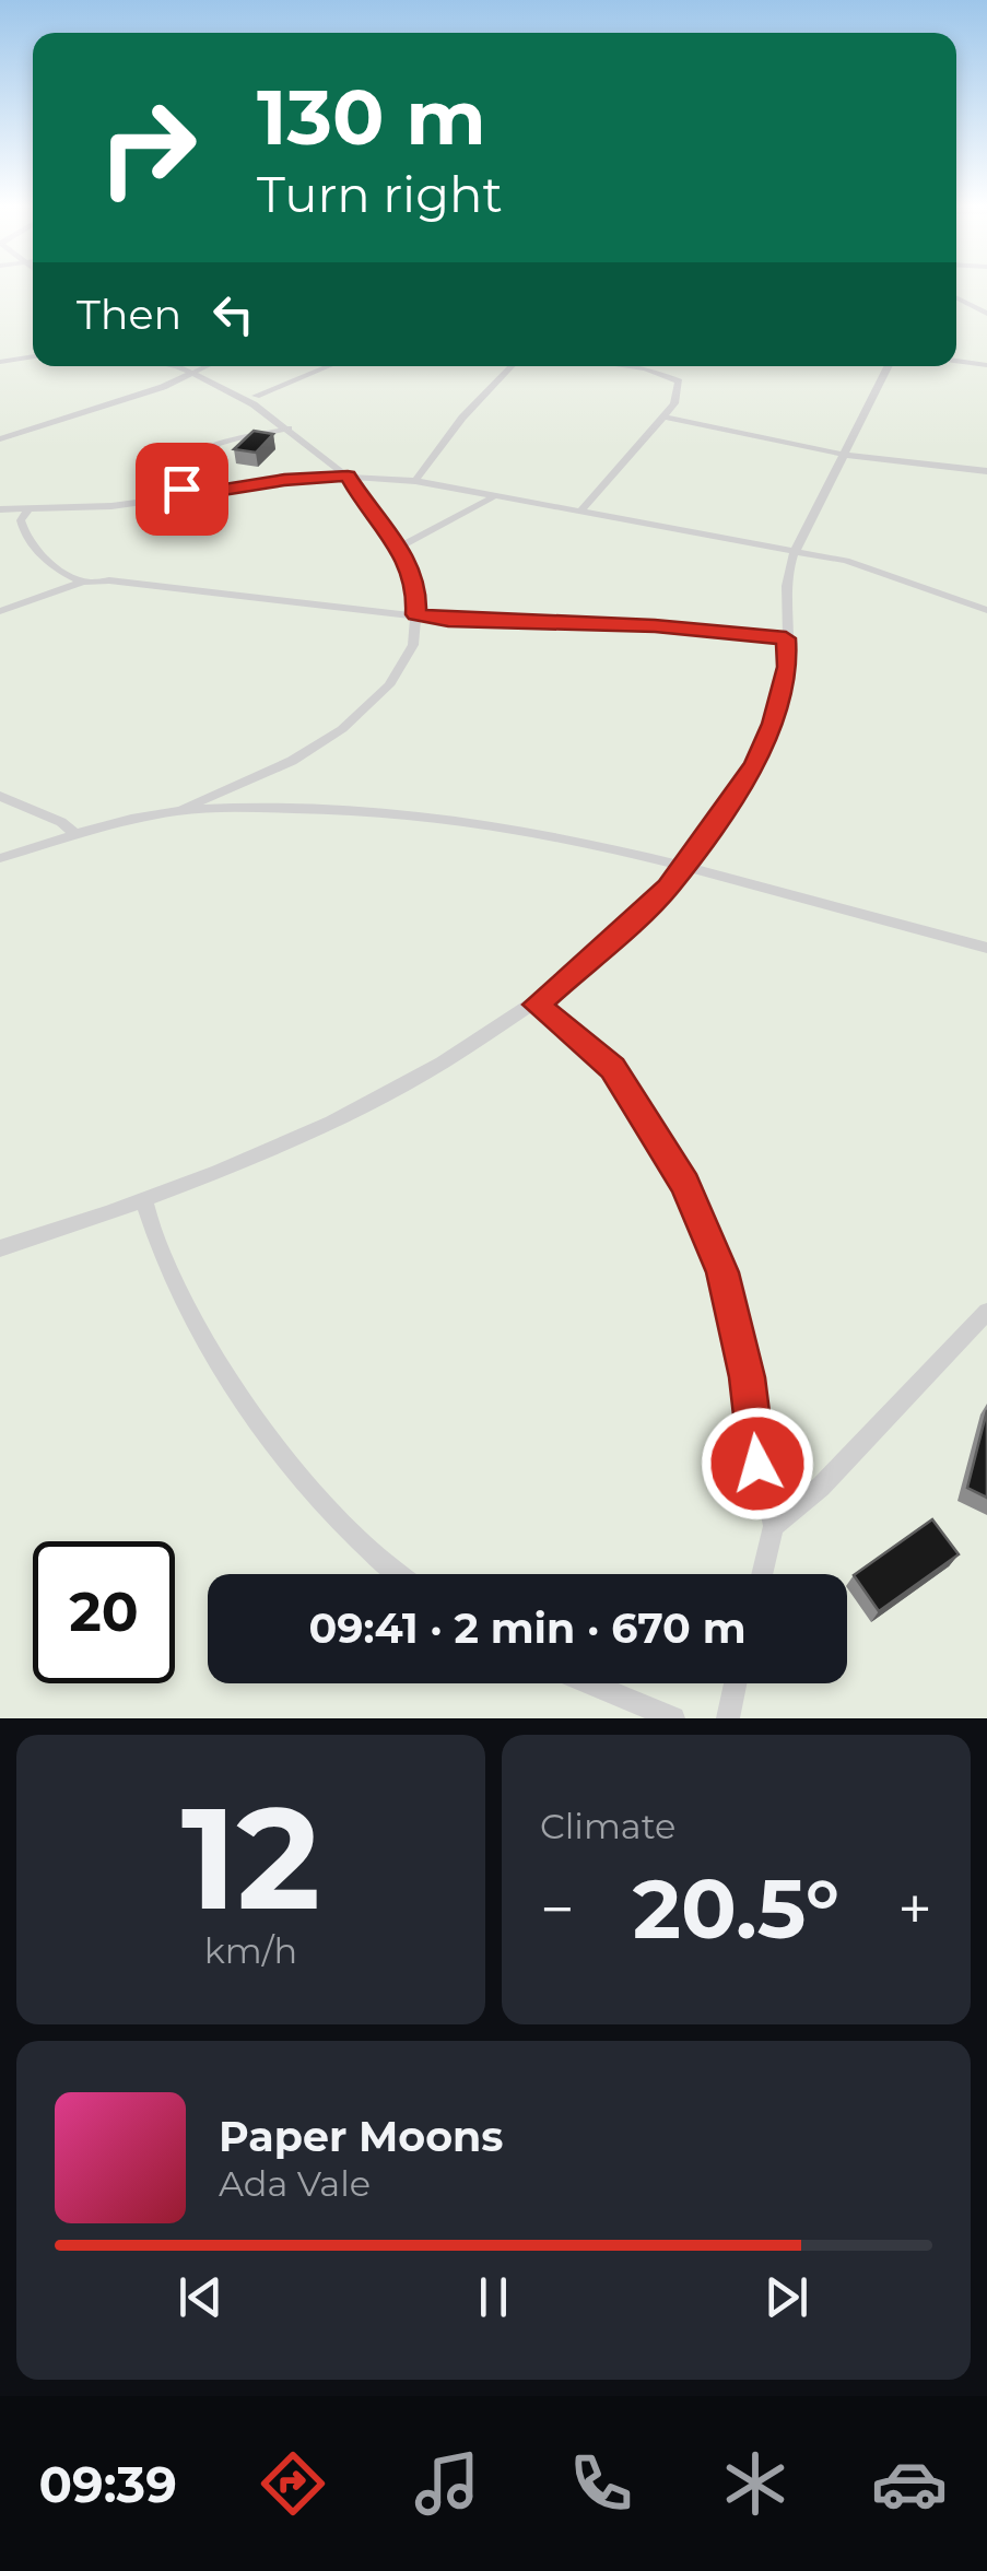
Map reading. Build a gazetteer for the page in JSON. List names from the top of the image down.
{
  "page": {
    "turn": ["130 m", "Turn right"],
    "then": "Then",
    "limit": "20",
    "trip": "09:41 · 2 min · 670 m",
    "tile": [
      ["12", "km/h"],
      "Climate"
    ],
    "heat": ["−", "20.5°", "+"],
    "song": ["Paper Moons", "Ada Vale"],
    "tabs": "09:39"
  }
}
